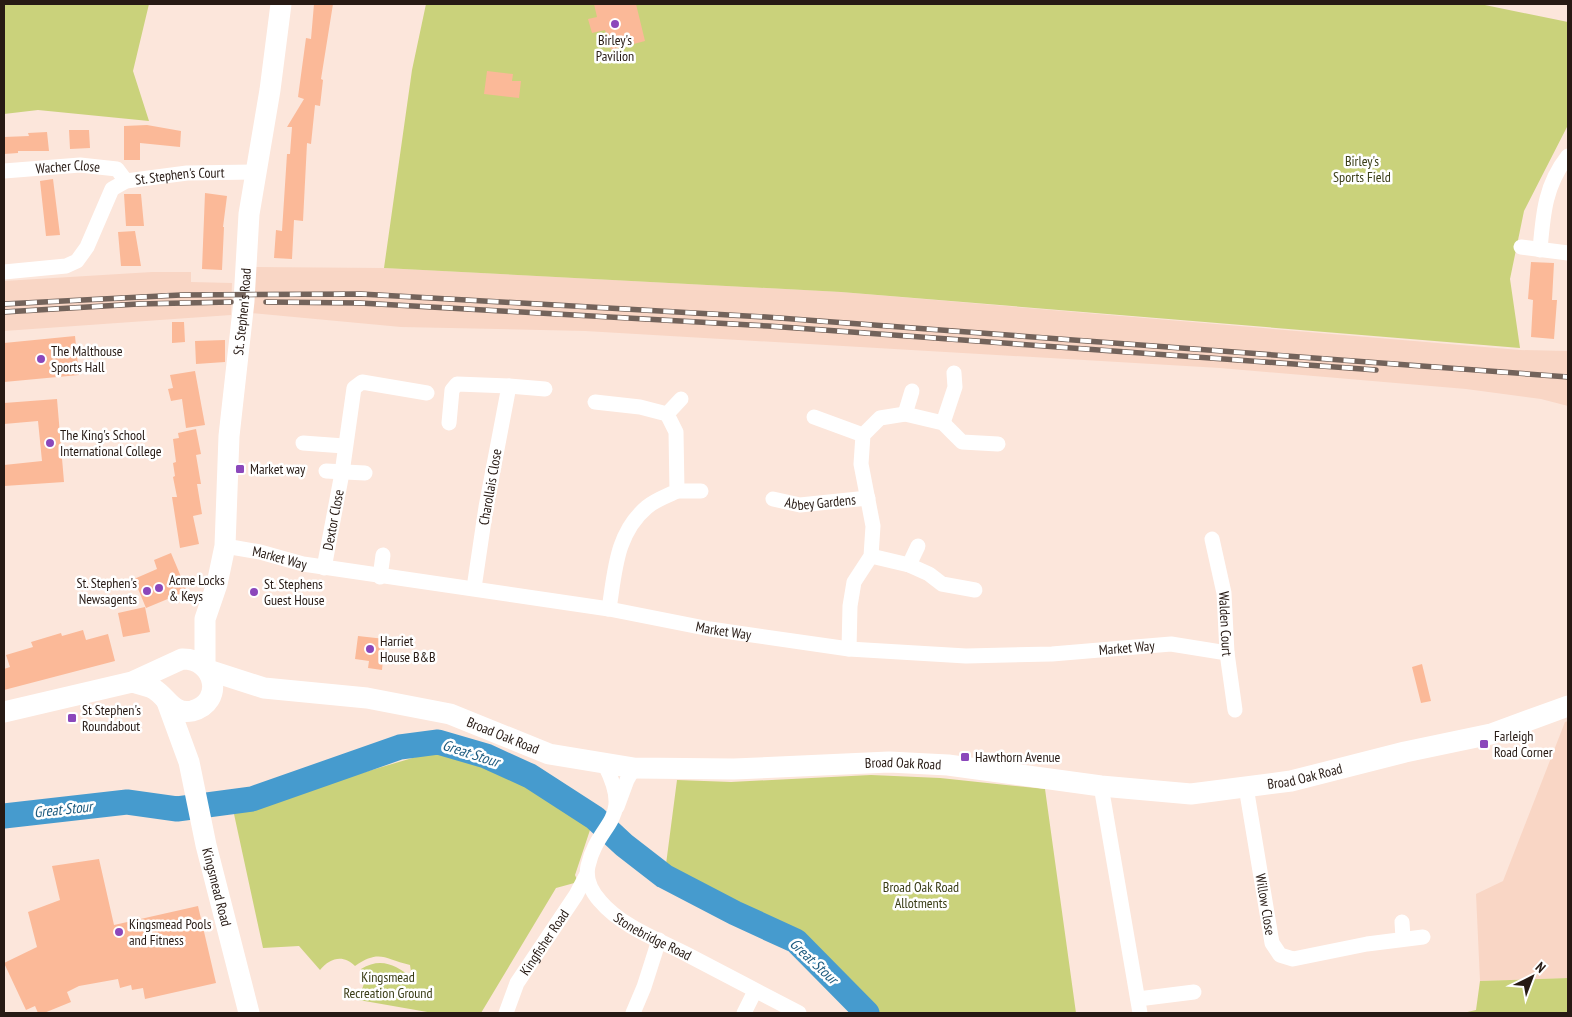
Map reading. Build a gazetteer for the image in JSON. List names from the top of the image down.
{
  "streets": {
    "street": [
      "Wacher Close",
      "St. Stephen's Court",
      "St. Stephen's Road",
      "Charollais Close",
      "Abbey Gardens",
      "Dextor Close",
      "Market Way",
      "Walden Court",
      "Broad Oak Road",
      "Kingsmead Road",
      "Willow Close",
      "Stonebridge Road",
      "Kingfisher Road"
    ]
  },
  "crossings": [
    ["Wacher Close", "St. Stephen's Court"],
    ["St. Stephen's Court", "St. Stephen's Road"],
    ["St. Stephen's Road", "Market Way"],
    ["St. Stephen's Road", "Broad Oak Road"],
    ["St. Stephen's Road", "Kingsmead Road"],
    ["Charollais Close", "Market Way"],
    ["Abbey Gardens", "Market Way"],
    ["Dextor Close", "Market Way"],
    ["Market Way", "Walden Court"],
    ["Broad Oak Road", "Kingsmead Road"],
    ["Broad Oak Road", "Willow Close"],
    ["Stonebridge Road", "Kingfisher Road"]
  ],
  "water": ["Great Stour"],
  "parks": ["Birley's Sports Field", "Broad Oak Road Allotments", "Kingsmead Recreation Ground"],
  "places": {
    "other": [
      "Birley's Pavilion",
      "The Malthouse Sports Hall",
      "The King's School International College",
      "Acme Locks & Keys",
      "St. Stephen's Newsagents",
      "St. Stephens Guest House",
      "Harriet House B&B",
      "Kingsmead Pools and Fitness"
    ],
    "transit": [
      "Market way",
      "St Stephen's Roundabout",
      "Farleigh Road Corner",
      "Hawthorn Avenue"
    ]
  },
  "north": "top right"
}
